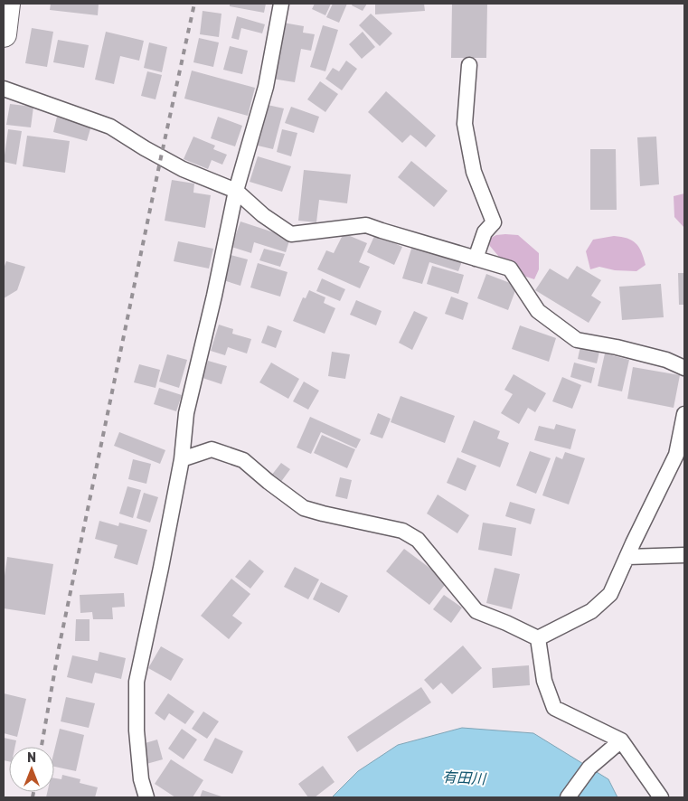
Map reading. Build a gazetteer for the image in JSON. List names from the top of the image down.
{
  "water": ["有田川"],
  "north": "top"
}
